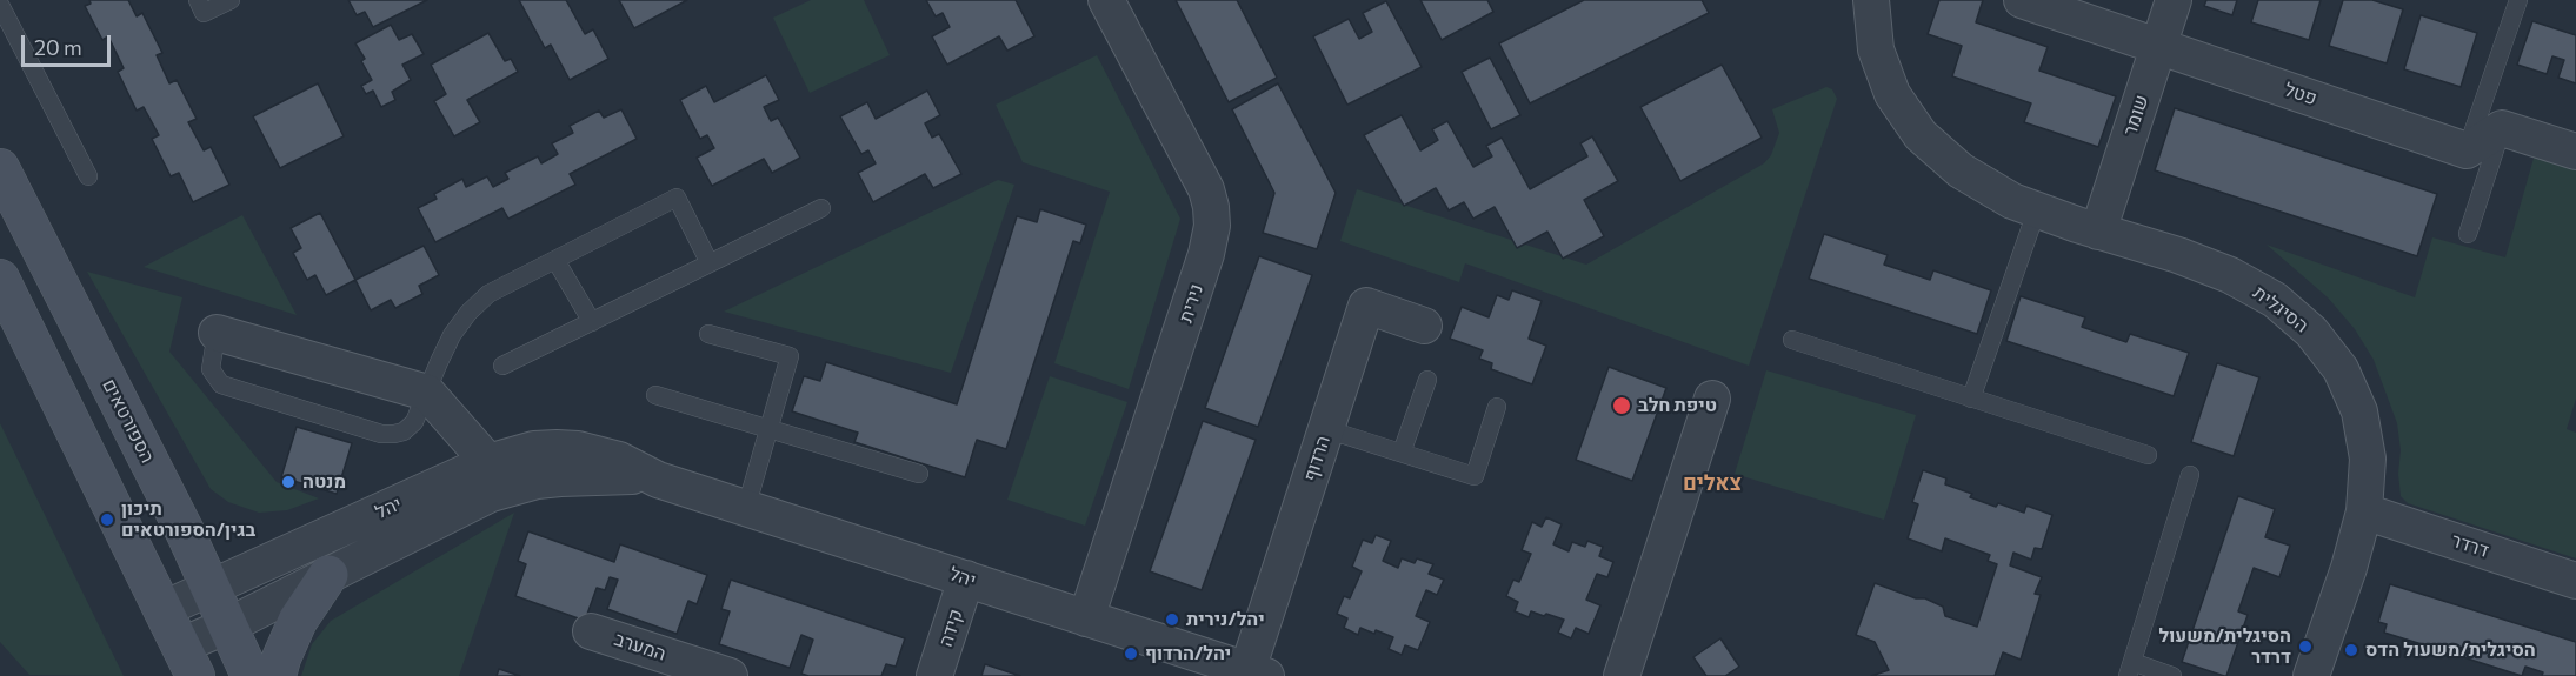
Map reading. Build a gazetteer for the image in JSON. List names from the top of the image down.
{
  "streets": {
    "street": [
      "פטל",
      "שומר",
      "נירית",
      "הסיגלית",
      "הספורטאים",
      "הרדוף",
      "יהל",
      "דרדר",
      "קידה",
      "המערב"
    ]
  },
  "crossings": [
    ["פטל", "שומר"],
    ["שומר", "הסיגלית"],
    ["נירית", "יהל"],
    ["הסיגלית", "דרדר"],
    ["הספורטאים", "יהל"],
    ["הרדוף", "יהל"],
    ["יהל", "קידה"]
  ],
  "districts": ["צאלים"],
  "places": [
    "טיפת חלב",
    "מנטה",
    "תיכון בגין/הספורטאים",
    "יהל/נירית",
    "הסיגלית/משעול דרדר",
    "הסיגלית/משעול הדס",
    "יהל/הרדוף"
  ],
  "scale_bar": "20 m"
}
